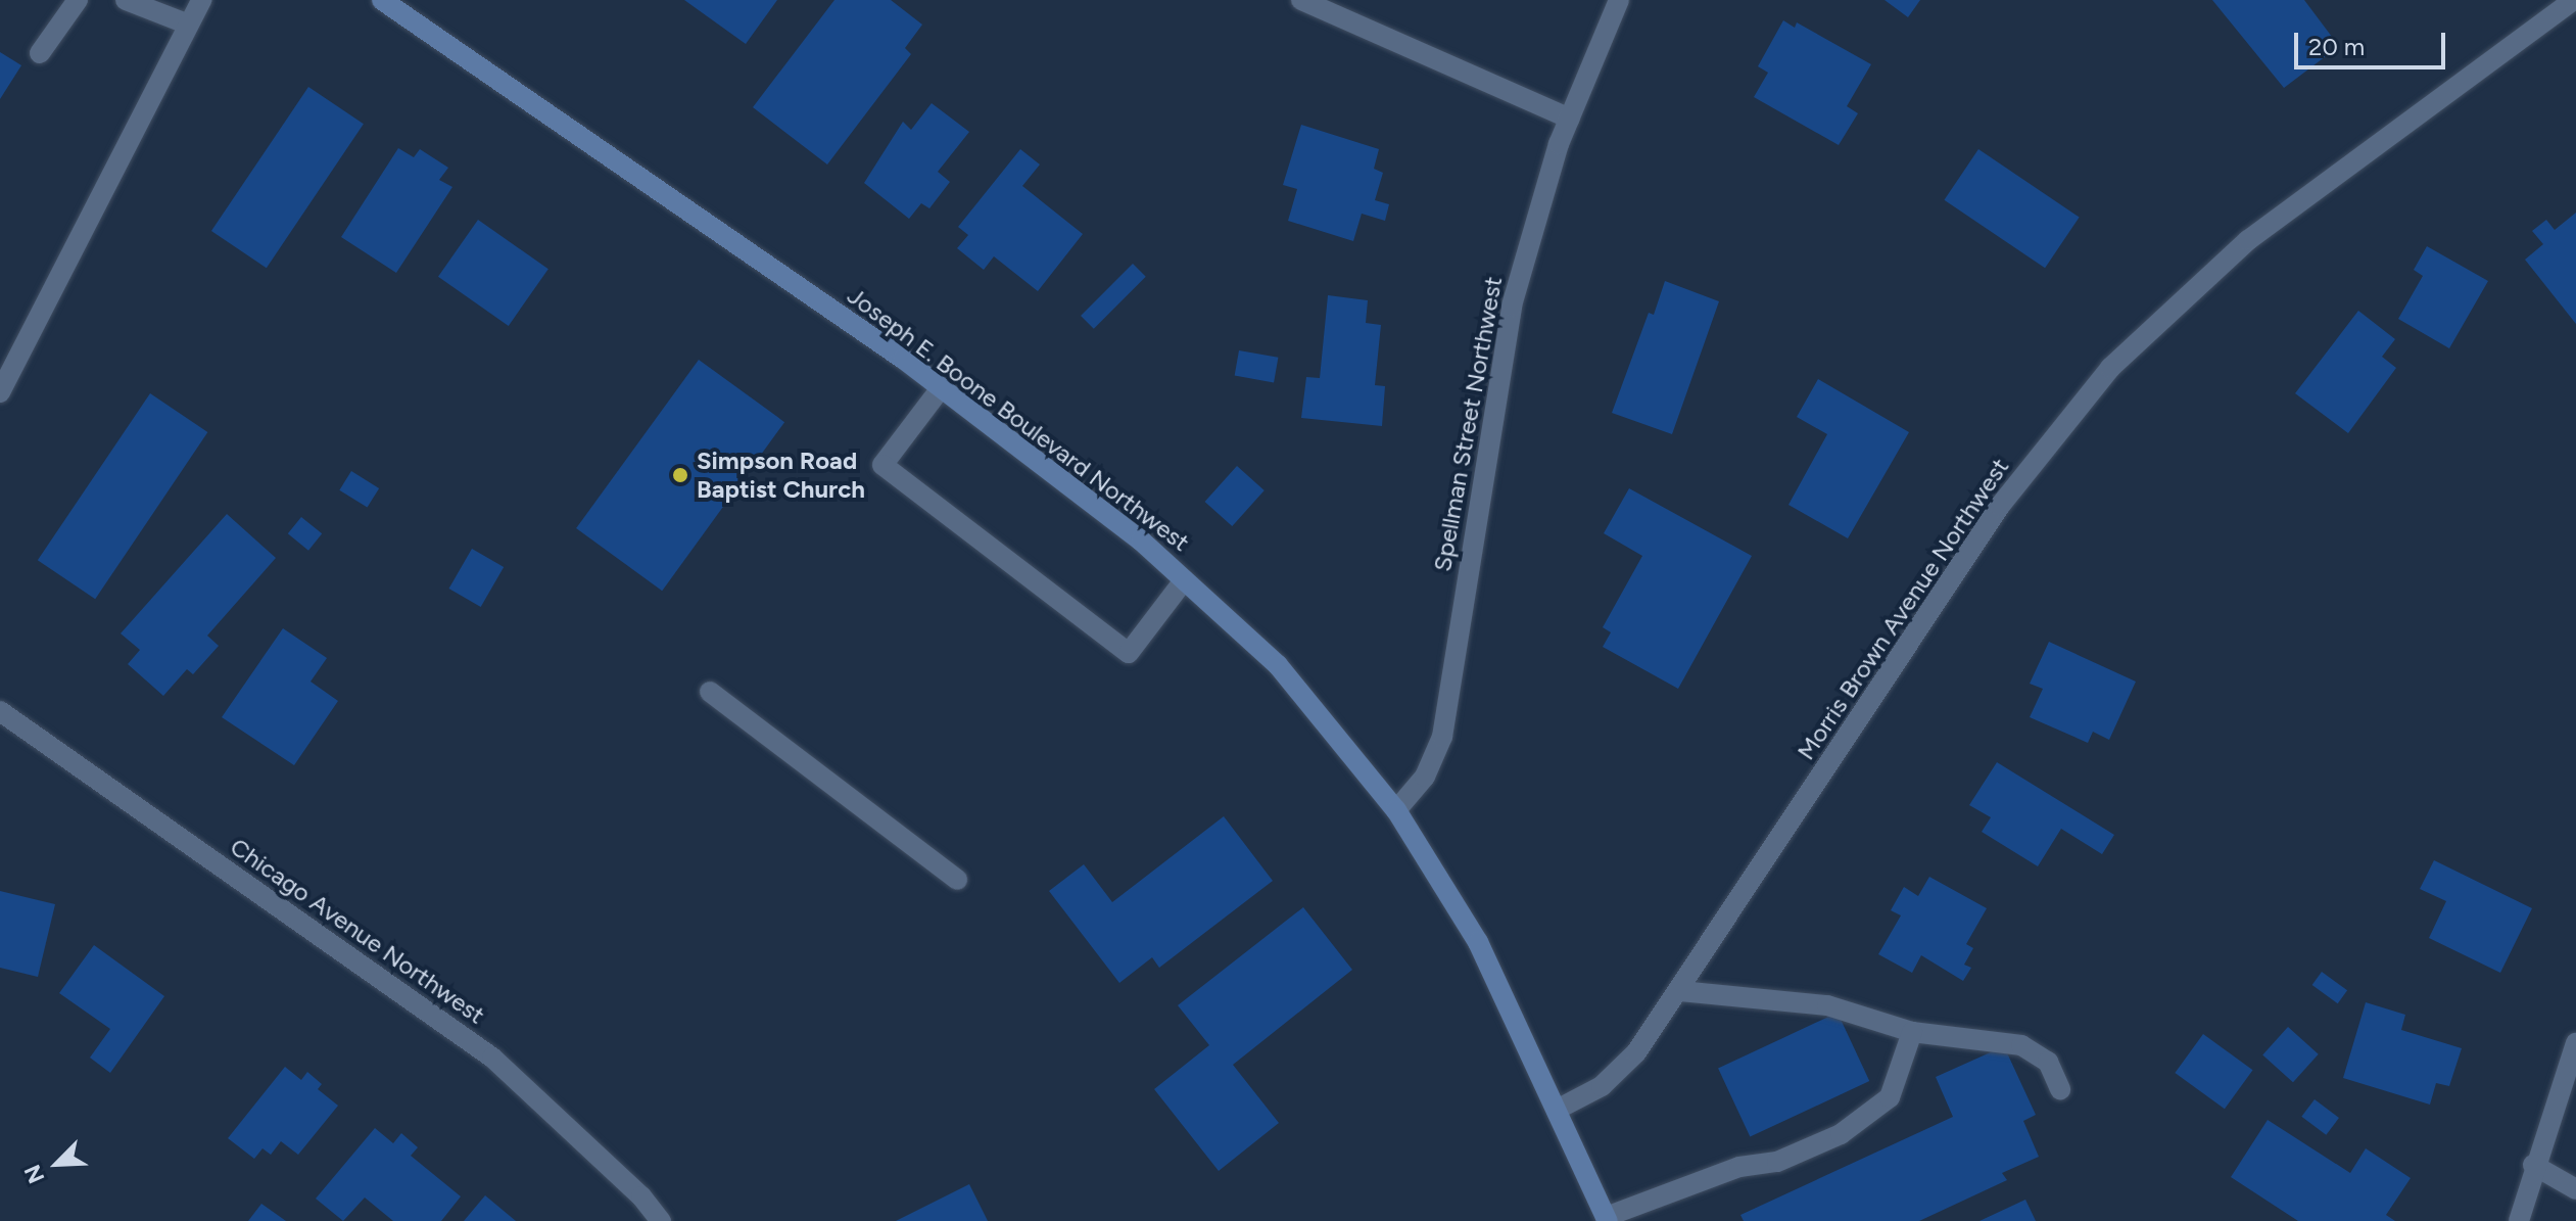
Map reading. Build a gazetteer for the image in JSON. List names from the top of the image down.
{
  "streets": {
    "main road": ["Joseph E. Boone Boulevard Northwest"],
    "street": ["Spellman Street Northwest", "Morris Brown Avenue Northwest", "Chicago Avenue Northwest"]
  },
  "crossings": [
    ["Joseph E. Boone Boulevard Northwest", "Spellman Street Northwest"],
    ["Joseph E. Boone Boulevard Northwest", "Morris Brown Avenue Northwest"]
  ],
  "places": ["Simpson Road Baptist Church"],
  "scale_bar": "20 m",
  "north": "bottom left"
}
